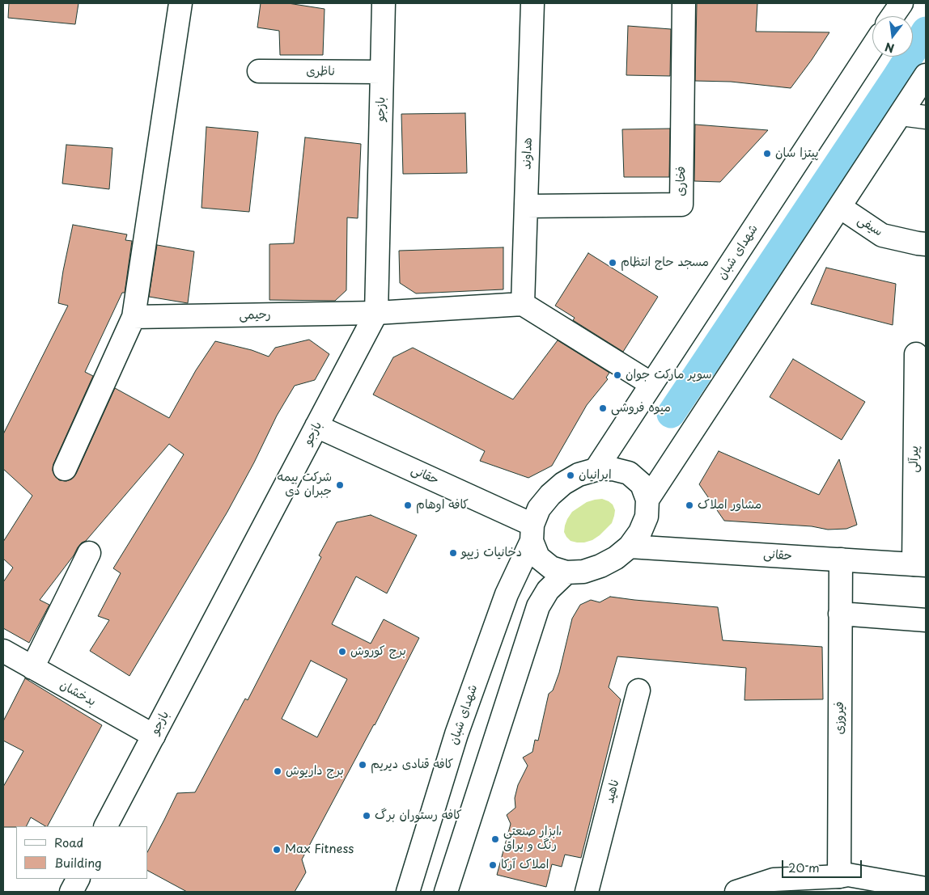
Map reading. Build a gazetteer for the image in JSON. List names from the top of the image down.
{
  "streets": {
    "street": [
      "ناظری",
      "بازجو",
      "هداوند",
      "فخاری",
      "سیفی",
      "شهدای شبان",
      "رحیمی",
      "پیرآلی",
      "حقانی",
      "بدخشان",
      "فیروزی",
      "ناهید"
    ]
  },
  "crossings": [
    ["ناظری", "بازجو"],
    ["بازجو", "رحیمی"],
    ["بازجو", "حقانی"],
    ["بازجو", "بدخشان"],
    ["هداوند", "فخاری"],
    ["هداوند", "رحیمی"],
    ["شهدای شبان", "حقانی"],
    ["پیرآلی", "حقانی"],
    ["حقانی", "فیروزی"]
  ],
  "places": [
    "پیتزا سان",
    "مسجد حاج انتظام",
    "سوپر مارکت جوان",
    "میوه فروشی",
    "ایرانیان",
    "شرکت بیمه جبران دی",
    "کافه اوهام",
    "مشاور املاک",
    "دخانیات زیپو",
    "برج کوروش",
    "کافه قنادی دیریم",
    "برج داریوش",
    "کافه رستوران برگ",
    "ابزار صنعتی، رنگ و یراق",
    "Max Fitness",
    "املاک آرکا"
  ],
  "legend": ["Road", "Building"],
  "scale_bar": "20 m",
  "north": "bottom"
}
